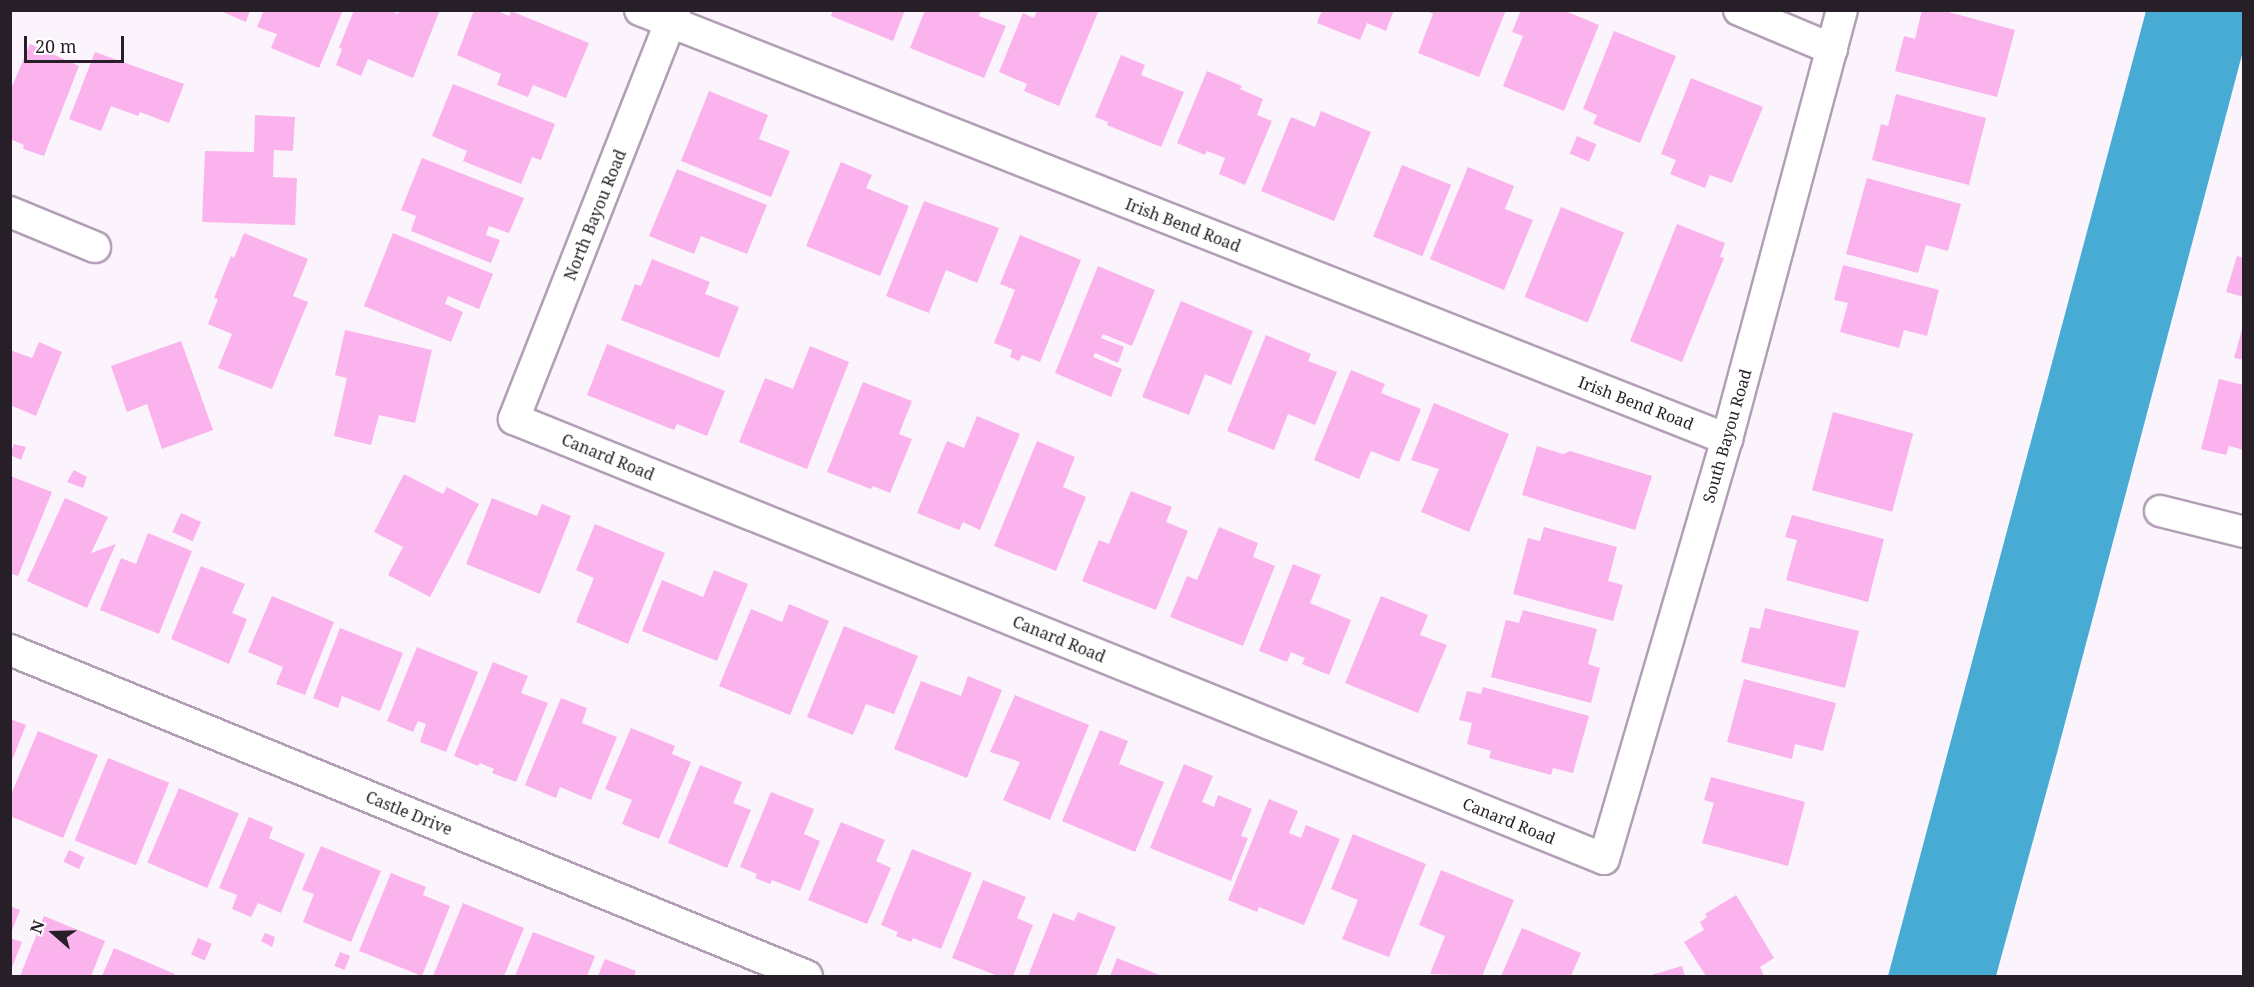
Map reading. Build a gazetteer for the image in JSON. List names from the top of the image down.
{
  "streets": {
    "street": [
      "North Bayou Road",
      "Irish Bend Road",
      "South Bayou Road",
      "Canard Road",
      "Castle Drive"
    ]
  },
  "crossings": [
    ["North Bayou Road", "Irish Bend Road"],
    ["North Bayou Road", "Canard Road"],
    ["Irish Bend Road", "South Bayou Road"],
    ["South Bayou Road", "Canard Road"]
  ],
  "scale_bar": "20 m",
  "north": "left"
}
